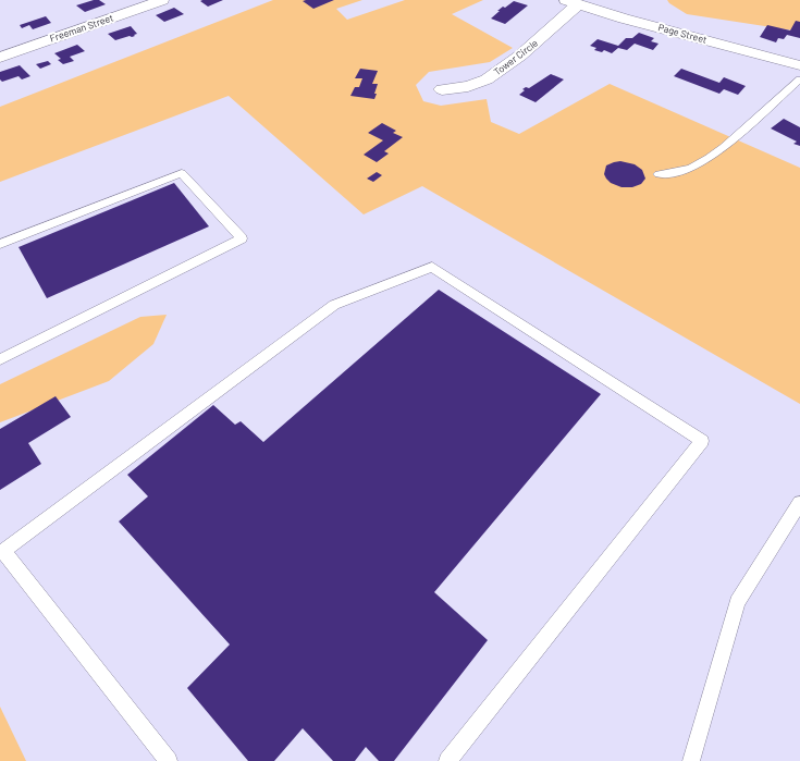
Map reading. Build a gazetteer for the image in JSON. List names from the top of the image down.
{
  "streets": {
    "street": ["Freeman Street", "Page Street", "Tower Circle"]
  },
  "crossings": [
    ["Page Street", "Tower Circle"]
  ]
}
